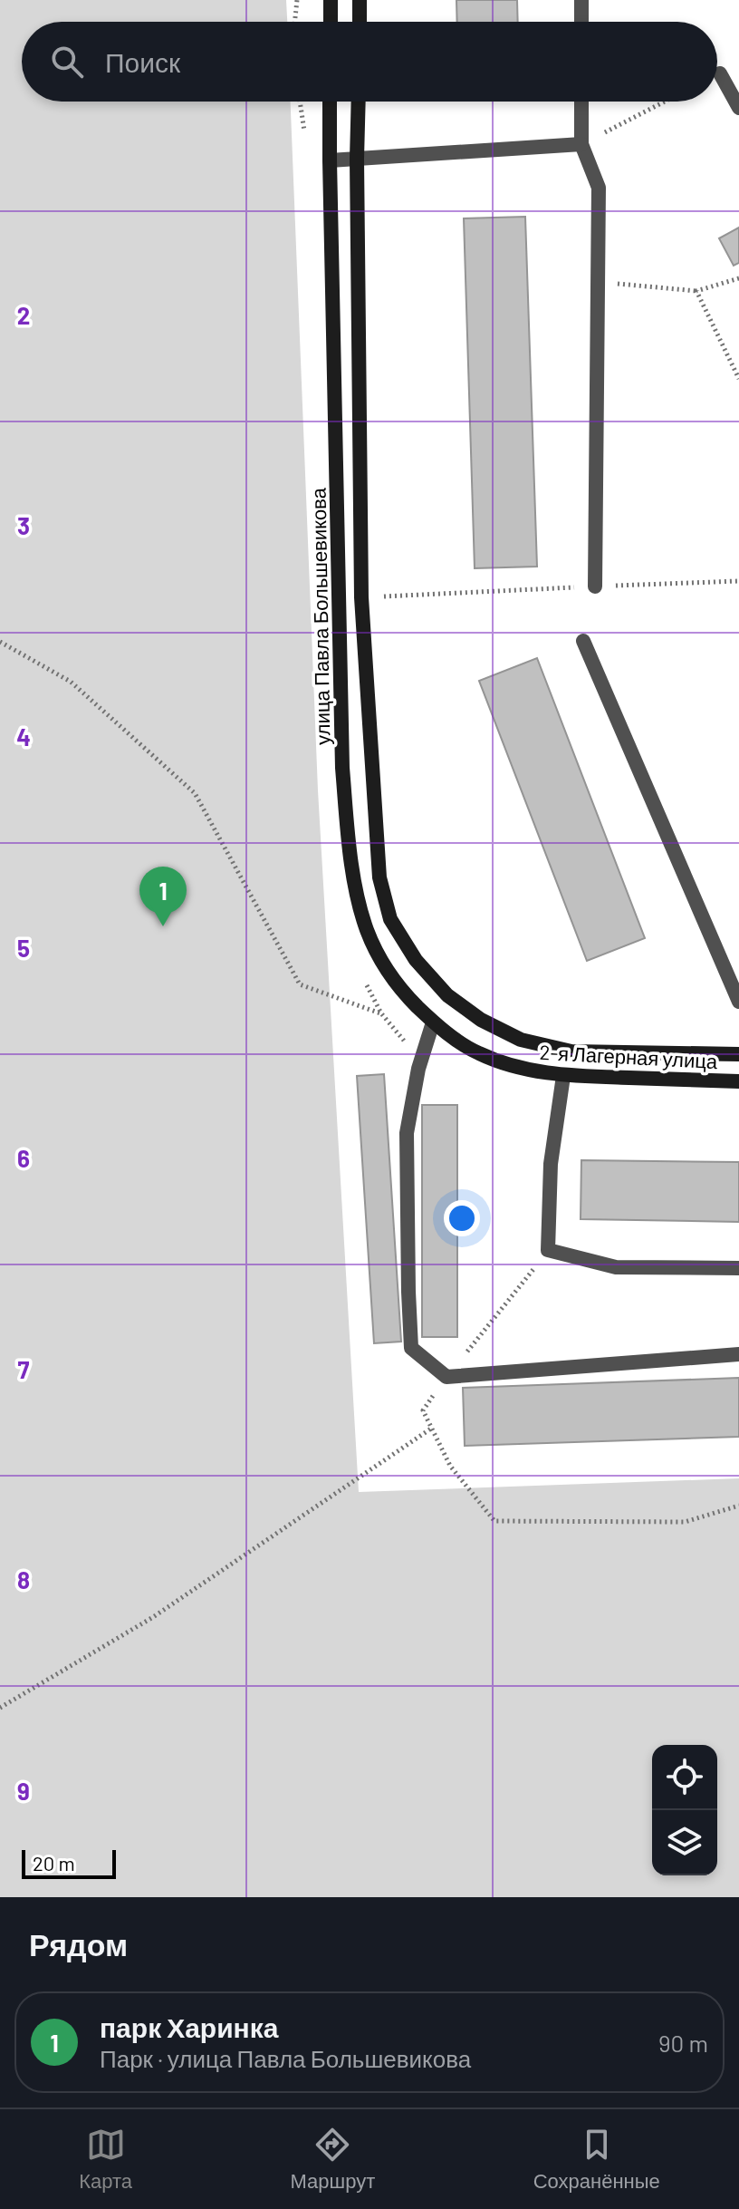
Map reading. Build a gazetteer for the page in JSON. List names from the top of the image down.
{
  "streets": {
    "main road": ["улица Павла Большевикова", "2-я Лагерная улица"]
  },
  "crossings": [
    ["улица Павла Большевикова", "2-я Лагерная улица"]
  ],
  "scale_bar": "20 m",
  "page": {
    "search": "Поиск",
    "pins": "1",
    "scale": "20 m",
    "heading": "Рядом",
    "list": [
      {
        "mark": "1",
        "name": "парк Харинка",
        "note": "Парк · улица Павла Большевикова",
        "value": "90 m"
      }
    ],
    "nav": ["Карта", "Маршрут", "Сохранённые"]
  },
  "grid": {
    "rows": [
      "2",
      "3",
      "4",
      "5",
      "6",
      "7",
      "8",
      "9"
    ]
  }
}
